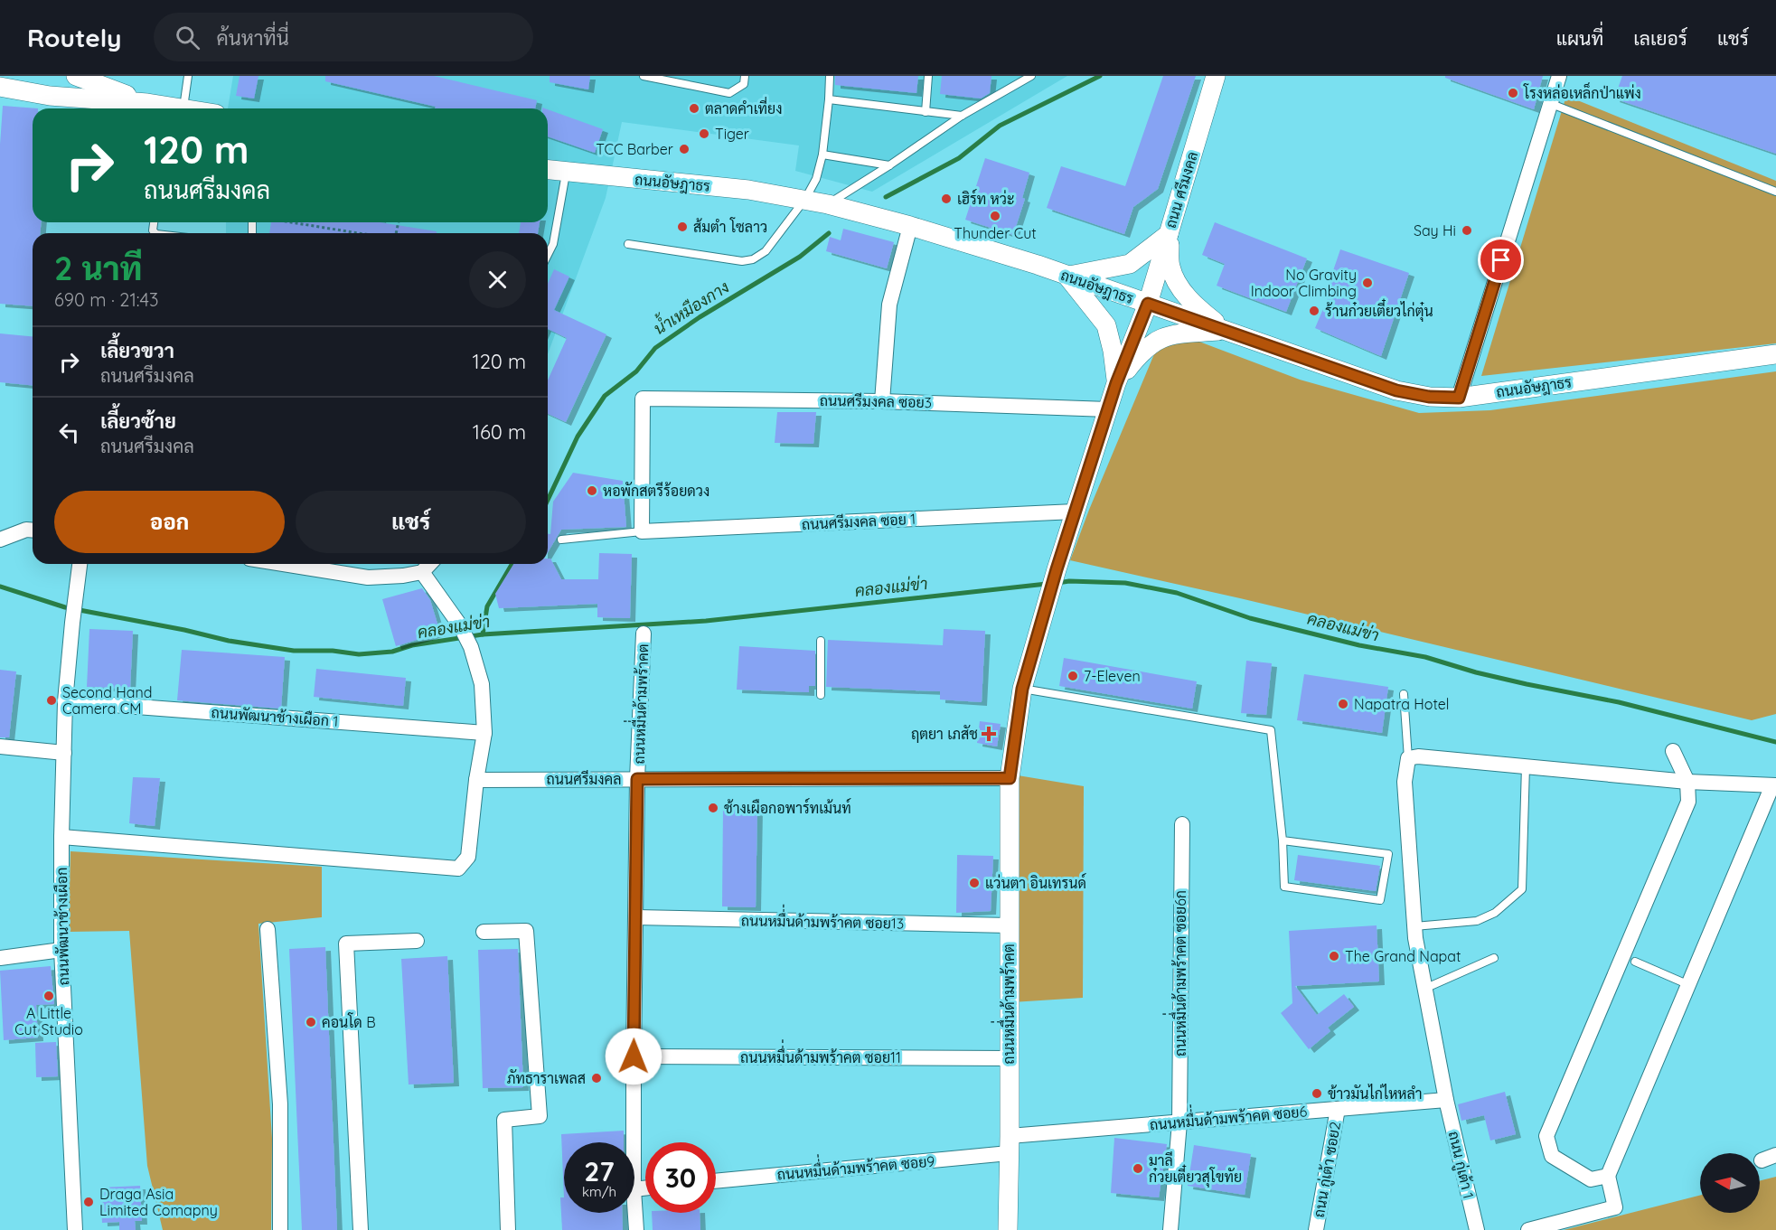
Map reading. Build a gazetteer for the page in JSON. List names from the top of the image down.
{
  "streets": {
    "street": [
      "ถนนอัษฎาธร",
      "ถนน ศรีมงคล",
      "ถนนศรีมงคล ซอย3",
      "ถนนศรีมงคล ซอย 1",
      "ถนนหมื่่นด้ามพร้าคต",
      "ถนนพัฒนาช้างเผือก 1",
      "ถนนศรีมงคล",
      "ถนนหมื่่นด้ามพร้าคต ซอย13",
      "ถนนพัฒนาช้างเผือก",
      "ถนนหมื่่นด้ามพร้าคต ซอย6ก",
      "ถนนหมื่่นด้ามพร้าคต ซอย11",
      "ถนนหมื่่นด้ามพร้าคต ซอย6",
      "ถนน กู่เต้า 1",
      "ถนนหมื่่นด้ามพร้าคต ซอย9",
      "ถนน กู่เต้า ซอย2"
    ]
  },
  "crossings": [
    ["ถนนอัษฎาธร", "ถนน ศรีมงคล"],
    ["ถนนศรีมงคล ซอย3", "ถนนศรีมงคล ซอย 1"],
    ["ถนนหมื่่นด้ามพร้าคต", "ถนนศรีมงคล"],
    ["ถนนหมื่่นด้ามพร้าคต", "ถนนหมื่่นด้ามพร้าคต ซอย13"],
    ["ถนนหมื่่นด้ามพร้าคต", "ถนนหมื่่นด้ามพร้าคต ซอย11"],
    ["ถนนหมื่่นด้ามพร้าคต", "ถนนหมื่่นด้ามพร้าคต ซอย6"],
    ["ถนนหมื่่นด้ามพร้าคต", "ถนนหมื่่นด้ามพร้าคต ซอย9"],
    ["ถนนพัฒนาช้างเผือก 1", "ถนนพัฒนาช้างเผือก"],
    ["ถนนหมื่่นด้ามพร้าคต ซอย6ก", "ถนนหมื่่นด้ามพร้าคต ซอย6"],
    ["ถนนหมื่่นด้ามพร้าคต ซอย6", "ถนน กู่เต้า 1"],
    ["ถนนหมื่่นด้ามพร้าคต ซอย6", "ถนนหมื่่นด้ามพร้าคต ซอย9"],
    ["ถนนหมื่่นด้ามพร้าคต ซอย6", "ถนน กู่เต้า ซอย2"]
  ],
  "water": ["น้ำเหมืองกาง", "คลองแม่ข่า"],
  "places": {
    "other": [
      "โรงหล่อเหล็กป่าแพ่ง",
      "ตลาดคำเที่ยง",
      "Tiger",
      "TCC Barber",
      "เฮิร์ท หว่ะ",
      "Thunder Cut",
      "ส้มตำ โซลาว",
      "Say Hi",
      "No Gravity Indoor Climbing",
      "ร้านก๋วยเตี๋ยวไก่ตุ๋น",
      "หอพักสตรีร้อยดวง",
      "7-Eleven",
      "Second Hand Camera CM",
      "Napatra Hotel",
      "ช้างเผือกอพาร์ทเม้นท์",
      "แว่นตา อินเทรนด์",
      "The Grand Napat",
      "A Little Cut Studio",
      "คอนโด B",
      "ภัทธาราเพลส",
      "ข้าวมันไก่ไหหลำ",
      "มาลี ก๋วยเตี๋ยวสุโขทัย",
      "Draga Asia Limited Comapny"
    ],
    "health": ["ฤตยา เภสัช"]
  },
  "north": "left",
  "page": {
    "header": "Routely",
    "search": "ค้นหาที่นี่",
    "nav": ["แผนที่", "เลเยอร์", "แชร์"],
    "turn": ["120 m", "ถนนศรีมงคล"],
    "heading": ["2 นาที", "690 m · 21:43"],
    "list": [
      {
        "name": "เลี้ยวขวา",
        "note": "ถนนศรีมงคล",
        "value": "120 m"
      },
      {
        "name": "เลี้ยวซ้าย",
        "note": "ถนนศรีมงคล",
        "value": "160 m"
      }
    ],
    "buttons": ["ออก", "แชร์"],
    "speed": "27 km/h",
    "limit": "30"
  }
}
